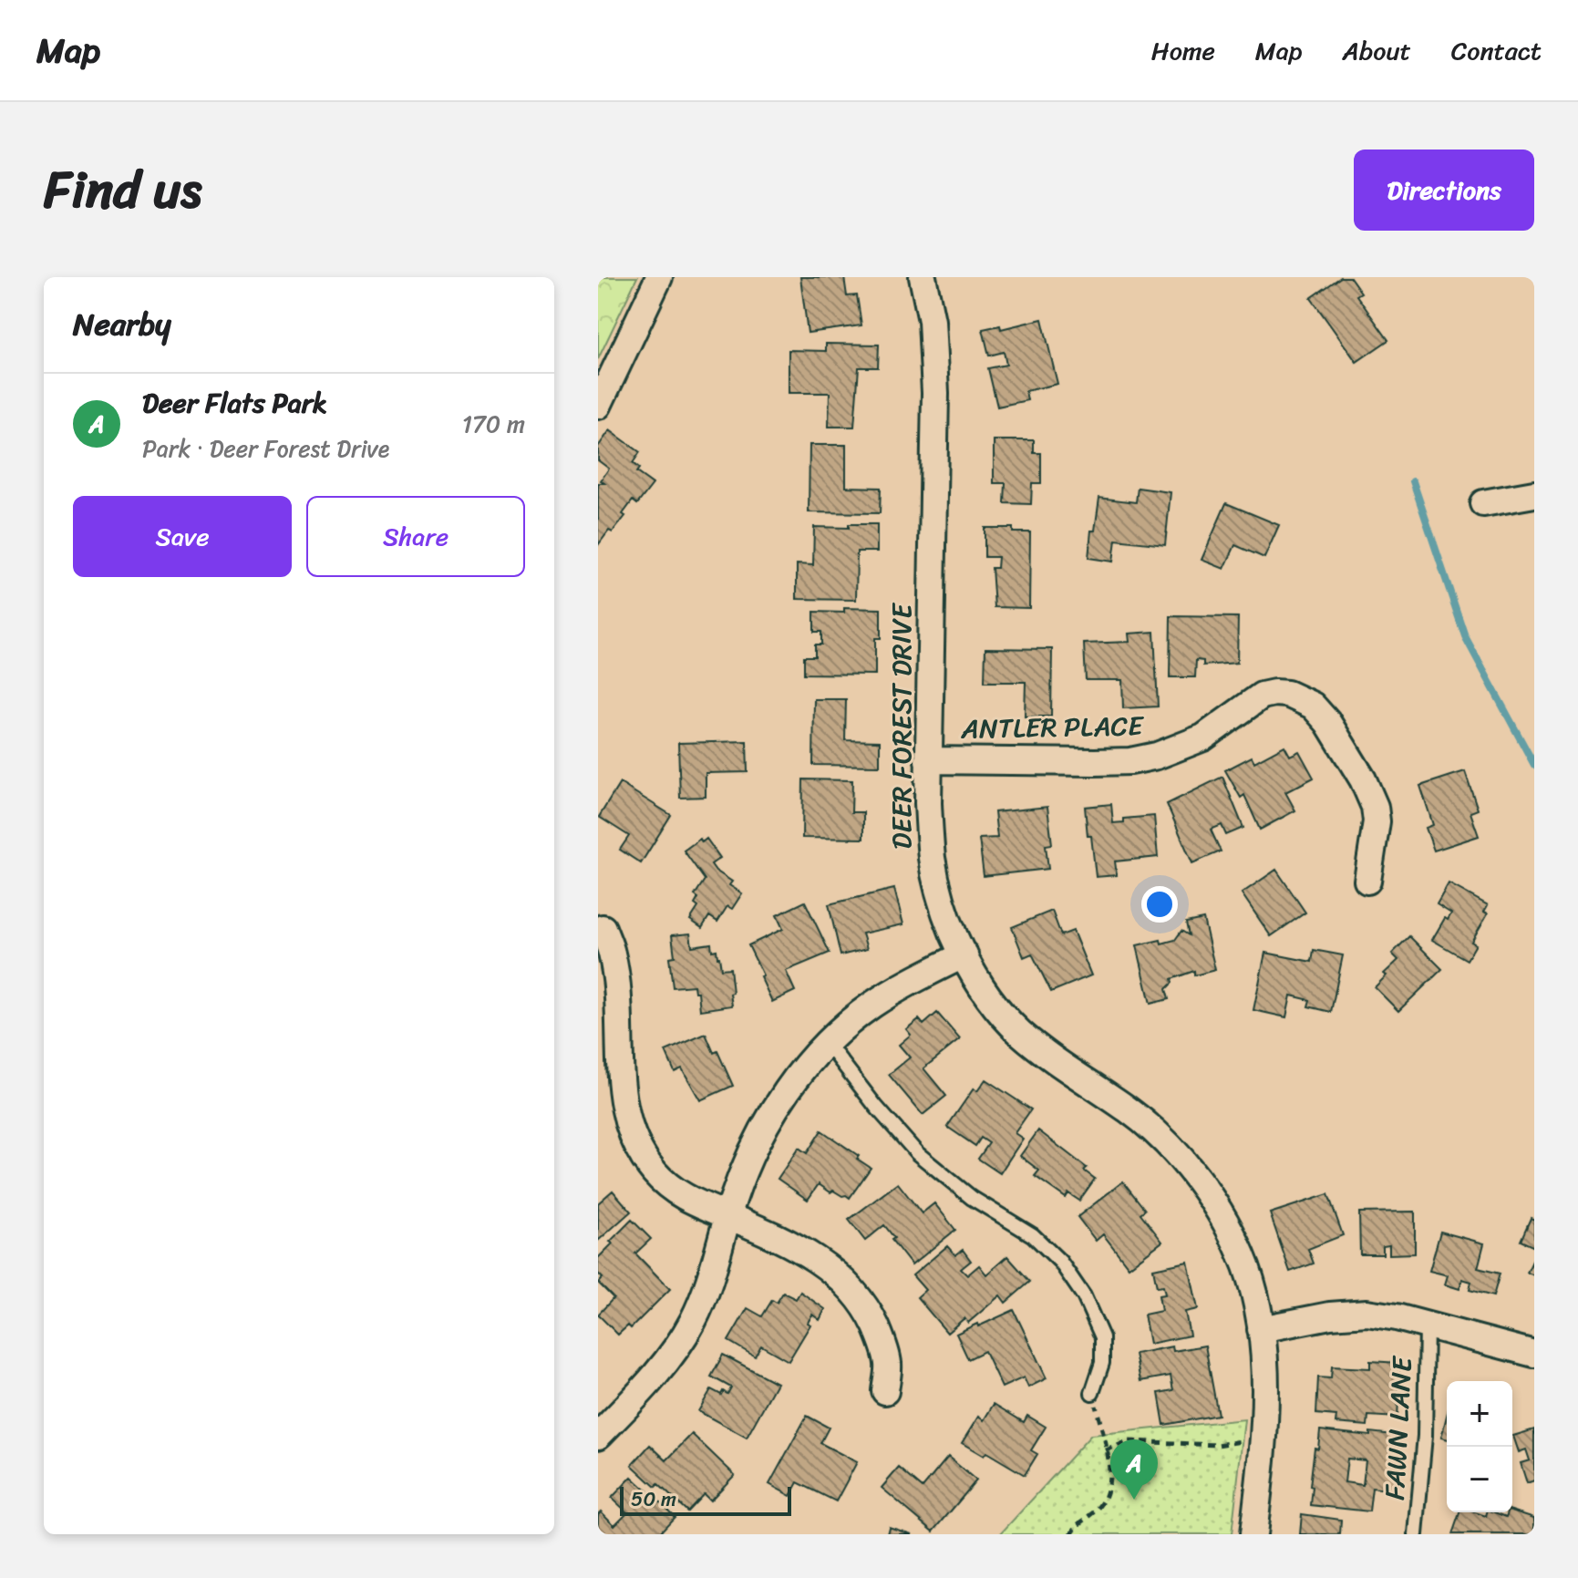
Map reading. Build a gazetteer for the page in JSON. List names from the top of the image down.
{
  "streets": {
    "street": ["DEER FOREST DRIVE", "ANTLER PLACE"],
    "lane": ["FAWN LANE"]
  },
  "crossings": [
    ["DEER FOREST DRIVE", "ANTLER PLACE"]
  ],
  "scale_bar": "50 m",
  "page": {
    "header": "Map",
    "nav": [
      "Home",
      "Map",
      "About",
      "Contact"
    ],
    "title": "Find us",
    "buttons": [
      "Directions",
      ["Save", "Share"]
    ],
    "heading": "Nearby",
    "list": [
      {
        "mark": "A",
        "name": "Deer Flats Park",
        "note": "Park · Deer Forest Drive",
        "value": "170 m"
      }
    ],
    "map_buttons": ["+", "−"],
    "pins": "A",
    "scale": "50 m"
  }
}
